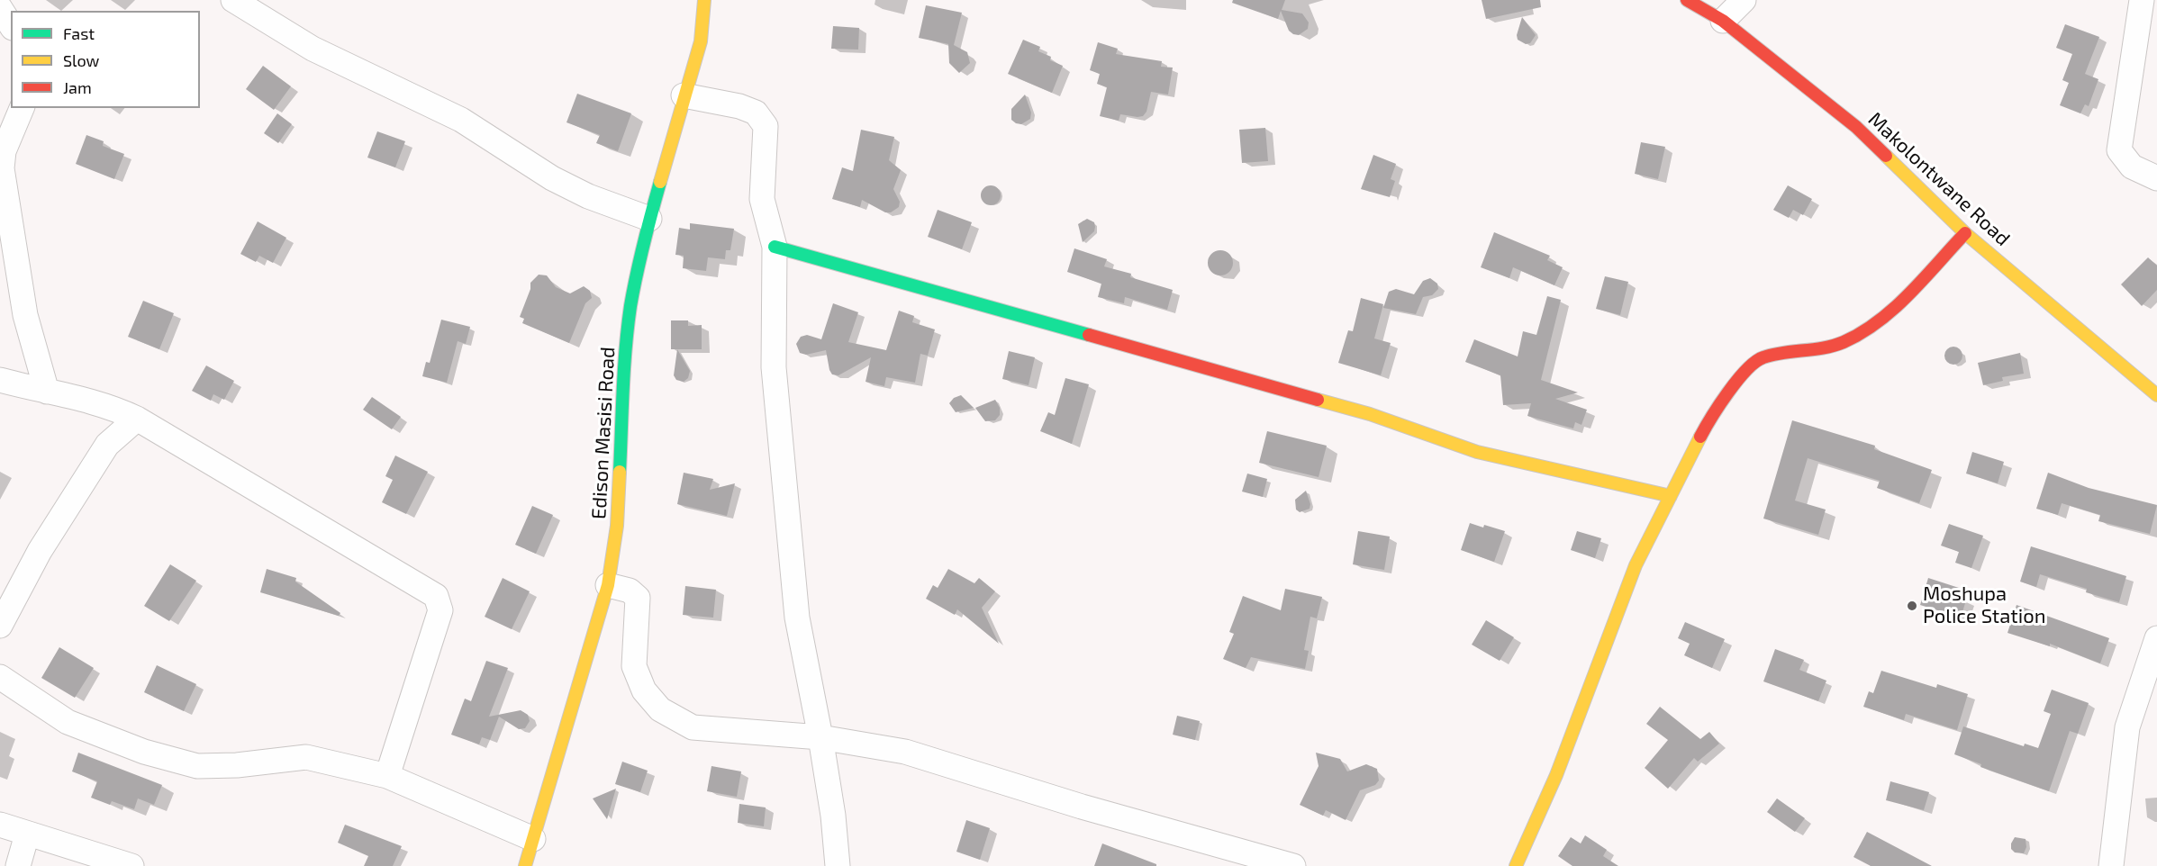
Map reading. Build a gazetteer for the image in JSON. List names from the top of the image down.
{
  "streets": {
    "street": ["Makolontwane Road", "Edison Masisi Road"]
  },
  "places": ["Moshupa Police Station"],
  "legend": ["Fast", "Slow", "Jam"]
}
